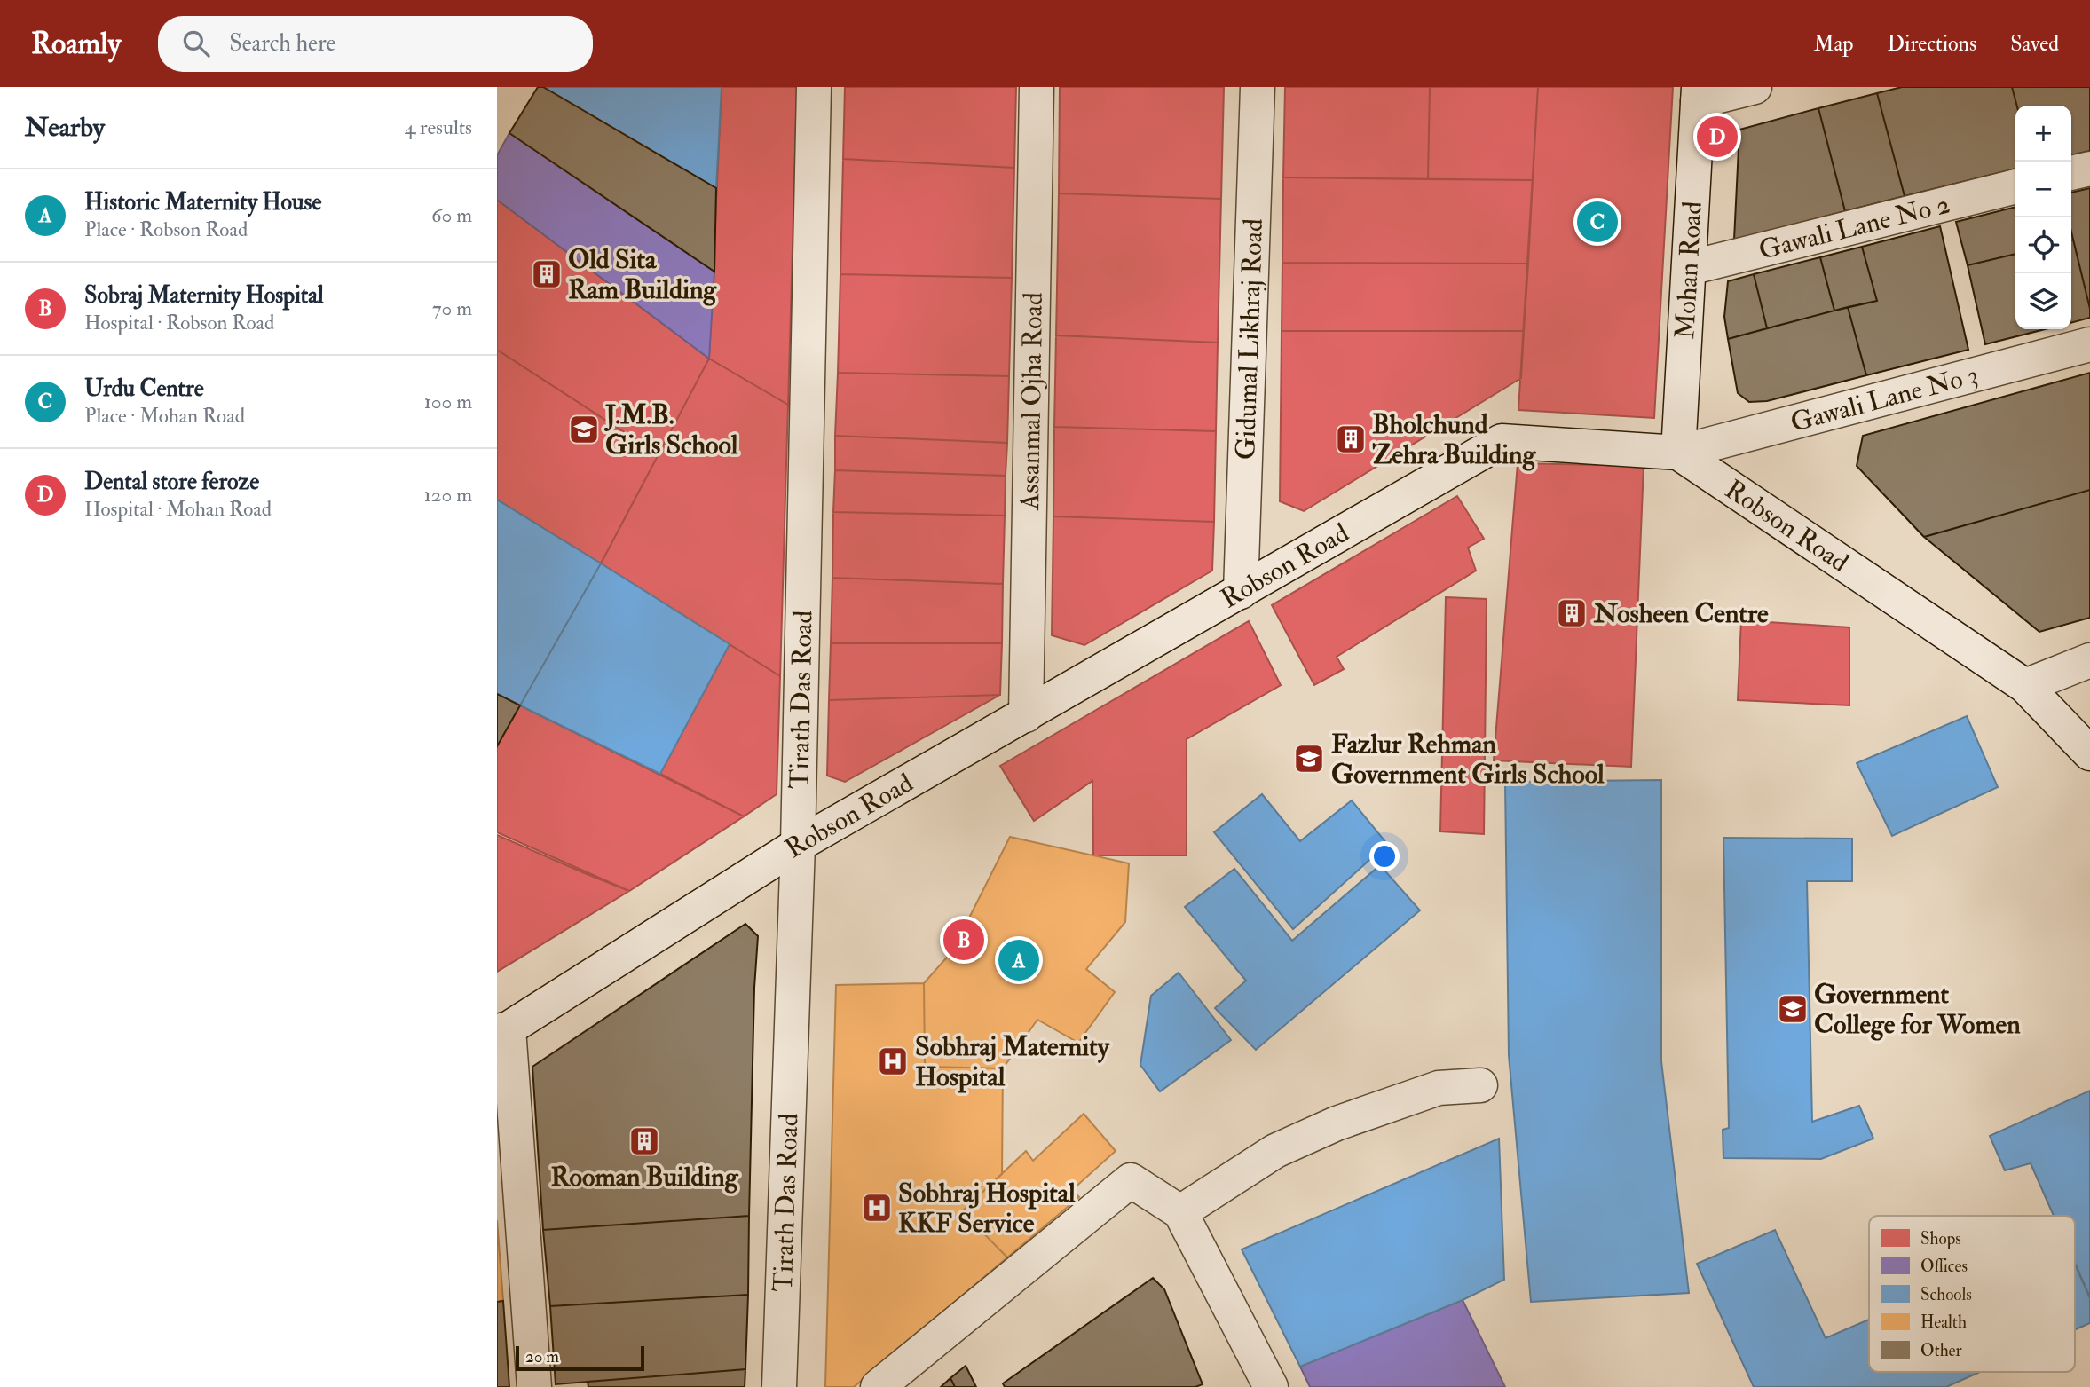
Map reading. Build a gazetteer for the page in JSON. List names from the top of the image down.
{
  "streets": {
    "street": [
      "Gawali Lane No 2",
      "Mohan Road",
      "Gidumal Likhraj Road",
      "Gawali Lane No 3",
      "Assanmal Ojha Road",
      "Robson Road",
      "Tirath Das Road"
    ]
  },
  "crossings": [
    ["Gawali Lane No 2", "Mohan Road"],
    ["Mohan Road", "Gawali Lane No 3"],
    ["Mohan Road", "Robson Road"],
    ["Gidumal Likhraj Road", "Robson Road"],
    ["Gawali Lane No 3", "Robson Road"],
    ["Assanmal Ojha Road", "Robson Road"],
    ["Robson Road", "Tirath Das Road"]
  ],
  "places": {
    "building": [
      "Old Sita Ram Building",
      "Bholchund Zehra Building",
      "Nosheen Centre",
      "Rooman Building"
    ],
    "school or university": ["J.M.B. Girls School", "Fazlur Rehman Government Girls School", "Government College for Women"],
    "hospital": ["Sobhraj Maternity Hospital", "Sobhraj Hospital KKF Service"]
  },
  "legend": [
    "Shops",
    "Offices",
    "Schools",
    "Health",
    "Other"
  ],
  "scale_bar": "20 m",
  "page": {
    "header": "Roamly",
    "search": "Search here",
    "nav": ["Map", "Directions", "Saved"],
    "heading": ["Nearby", "4 results"],
    "map_buttons": ["+", "−"],
    "pins": [
      "D",
      "C",
      "B",
      "A"
    ],
    "list": [
      {
        "mark": "A",
        "name": "Historic Maternity House",
        "note": "Place · Robson Road",
        "value": "60 m"
      },
      {
        "mark": "B",
        "name": "Sobraj Maternity Hospital",
        "note": "Hospital · Robson Road",
        "value": "70 m"
      },
      {
        "mark": "C",
        "name": "Urdu Centre",
        "note": "Place · Mohan Road",
        "value": "100 m"
      },
      {
        "mark": "D",
        "name": "Dental store feroze",
        "note": "Hospital · Mohan Road",
        "value": "120 m"
      }
    ],
    "scale": "20 m"
  }
}
